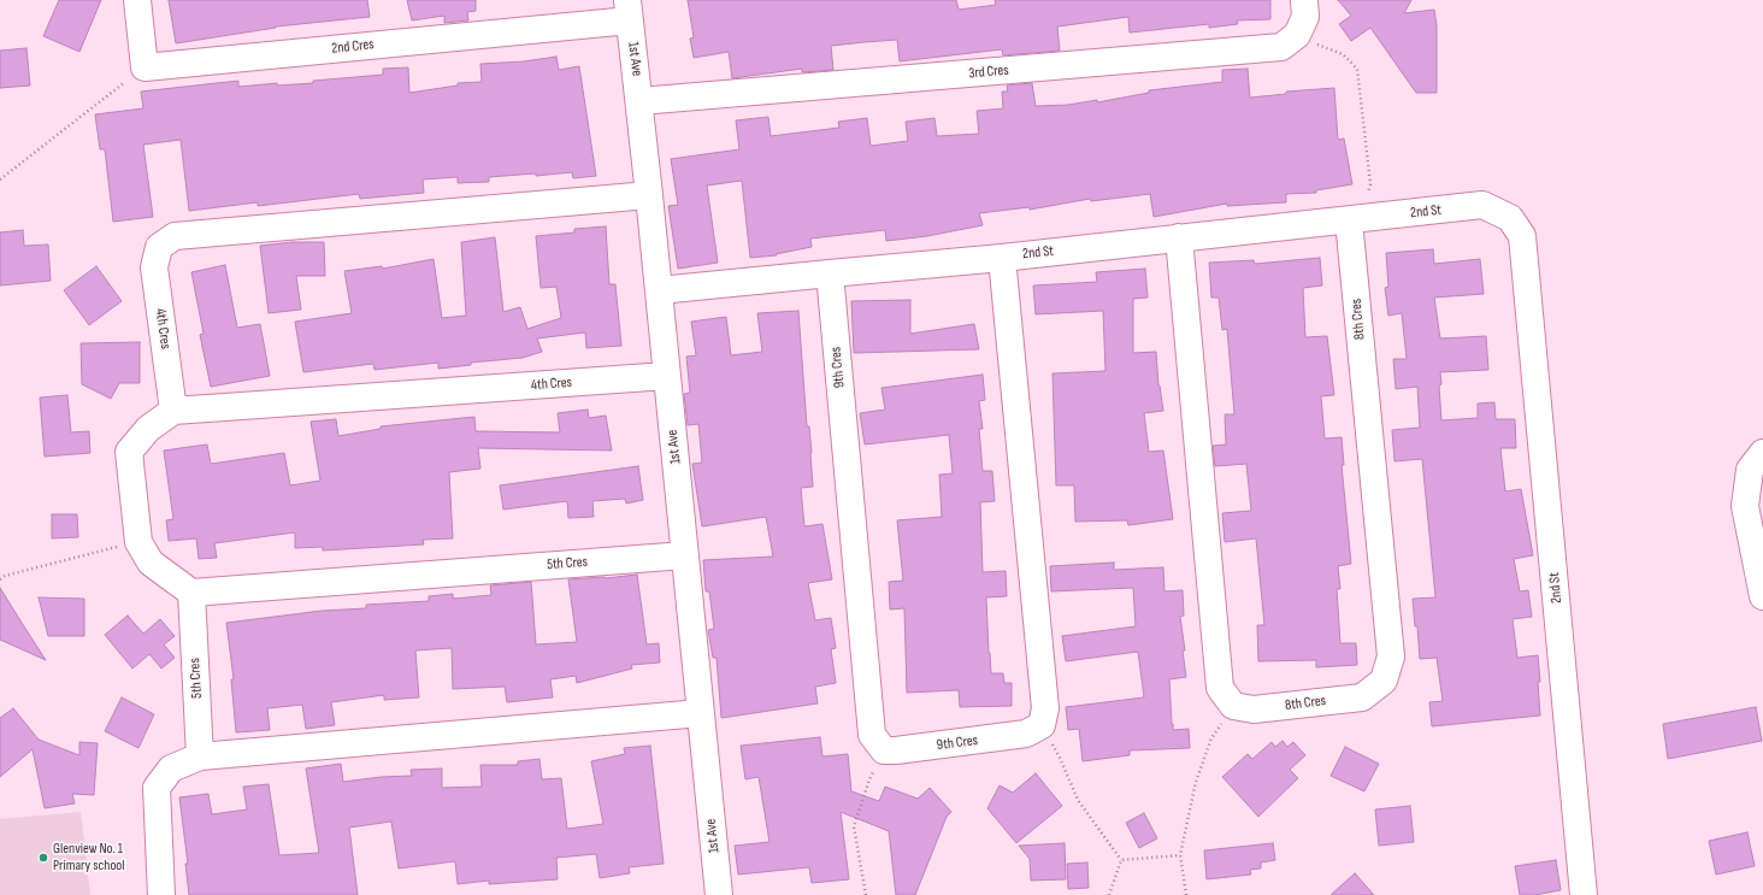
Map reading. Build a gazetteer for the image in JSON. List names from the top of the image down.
{
  "streets": {
    "street": [
      "2nd Cres",
      "1st Ave",
      "3rd Cres",
      "2nd St",
      "8th Cres",
      "4th Cres",
      "9th Cres",
      "5th Cres"
    ]
  },
  "crossings": [
    ["2nd Cres", "1st Ave"],
    ["1st Ave", "3rd Cres"],
    ["1st Ave", "2nd St"],
    ["1st Ave", "4th Cres"],
    ["1st Ave", "5th Cres"],
    ["2nd St", "8th Cres"],
    ["2nd St", "9th Cres"]
  ],
  "places": ["Glenview No. 1 Primary school"]
}
